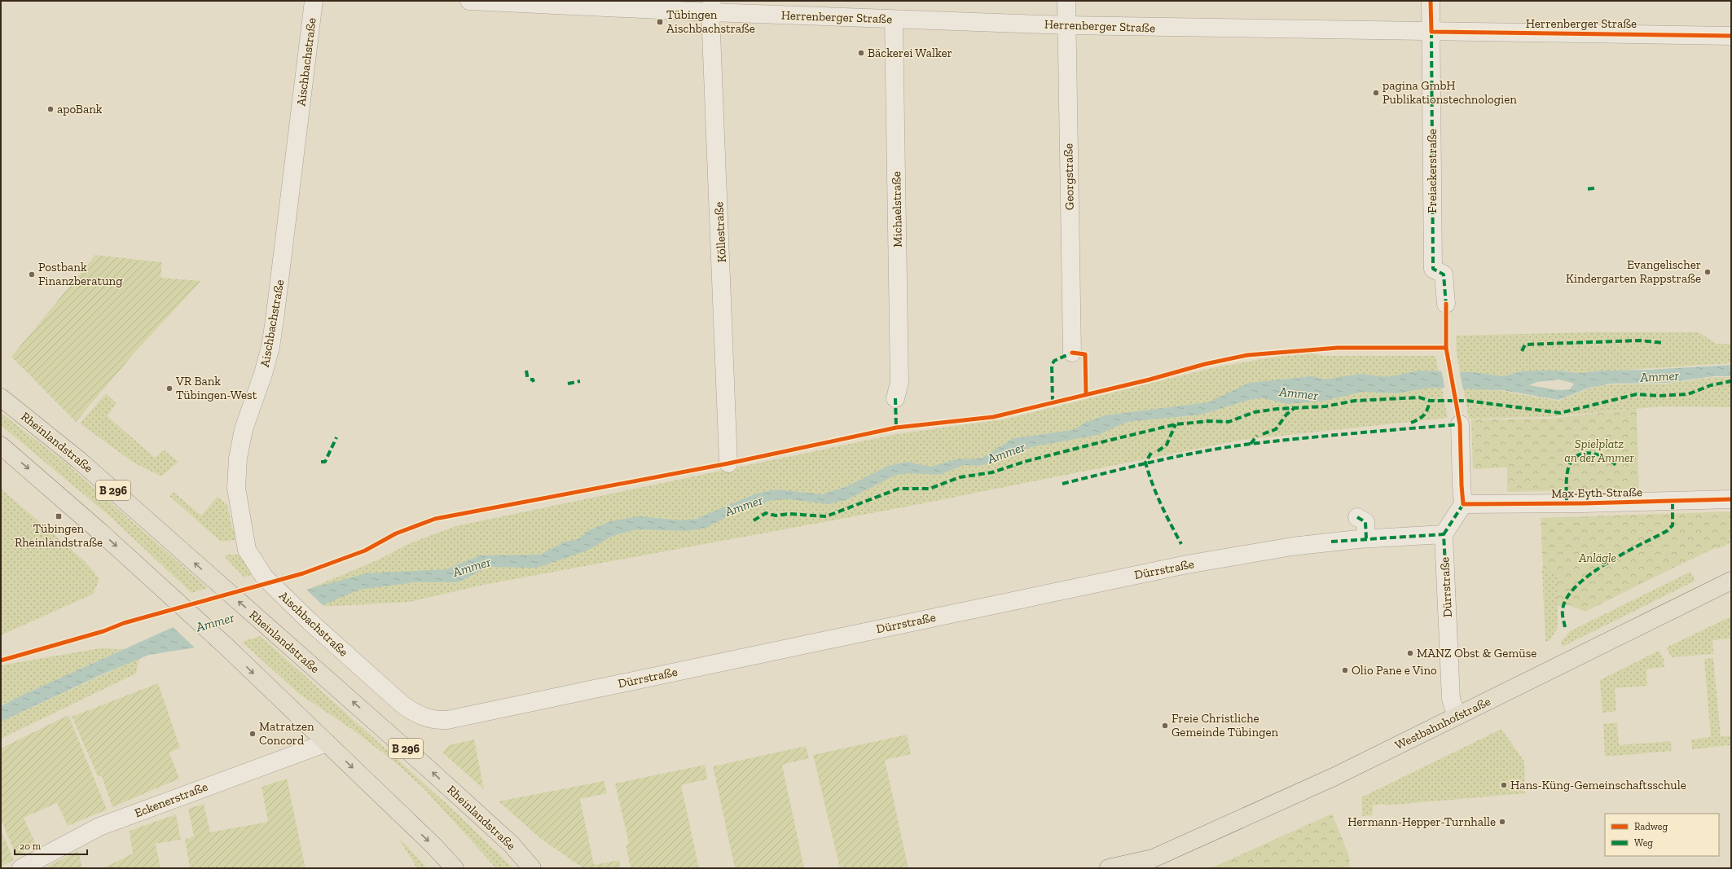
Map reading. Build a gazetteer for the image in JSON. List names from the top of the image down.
{
  "streets": {
    "main road": ["Rheinlandstraße", "B 296", "Westbahnhofstraße"],
    "street": [
      "Herrenberger Straße",
      "Aischbachstraße",
      "Freiackerstraße",
      "Georgstraße",
      "Michaelstraße",
      "Köllestraße",
      "Max-Eyth-Straße",
      "Dürrstraße",
      "Eckenerstraße"
    ]
  },
  "crossings": [
    ["Herrenberger Straße", "Freiackerstraße"],
    ["Herrenberger Straße", "Georgstraße"],
    ["Herrenberger Straße", "Michaelstraße"],
    ["Herrenberger Straße", "Köllestraße"],
    ["Aischbachstraße", "Dürrstraße"],
    ["Dürrstraße", "Westbahnhofstraße"]
  ],
  "water": ["Ammer"],
  "parks": ["Spielplatz an der Ammer", "Anlägle"],
  "places": {
    "transit": ["Tübingen Aischbachstraße", "Tübingen Rheinlandstraße"],
    "other": [
      "Bäckerei Walker",
      "pagina GmbH Publikationstechnologien",
      "apoBank",
      "Evangelischer Kindergarten Rappstraße",
      "Postbank Finanzberatung",
      "VR Bank Tübingen-West",
      "MANZ Obst & Gemüse",
      "Olio Pane e Vino",
      "Freie Christliche Gemeinde Tübingen",
      "Matratzen Concord",
      "Hans-Küng-Gemeinschaftsschule",
      "Hermann-Hepper-Turnhalle"
    ]
  },
  "legend": ["Radweg", "Weg"],
  "scale_bar": "20 m"
}
